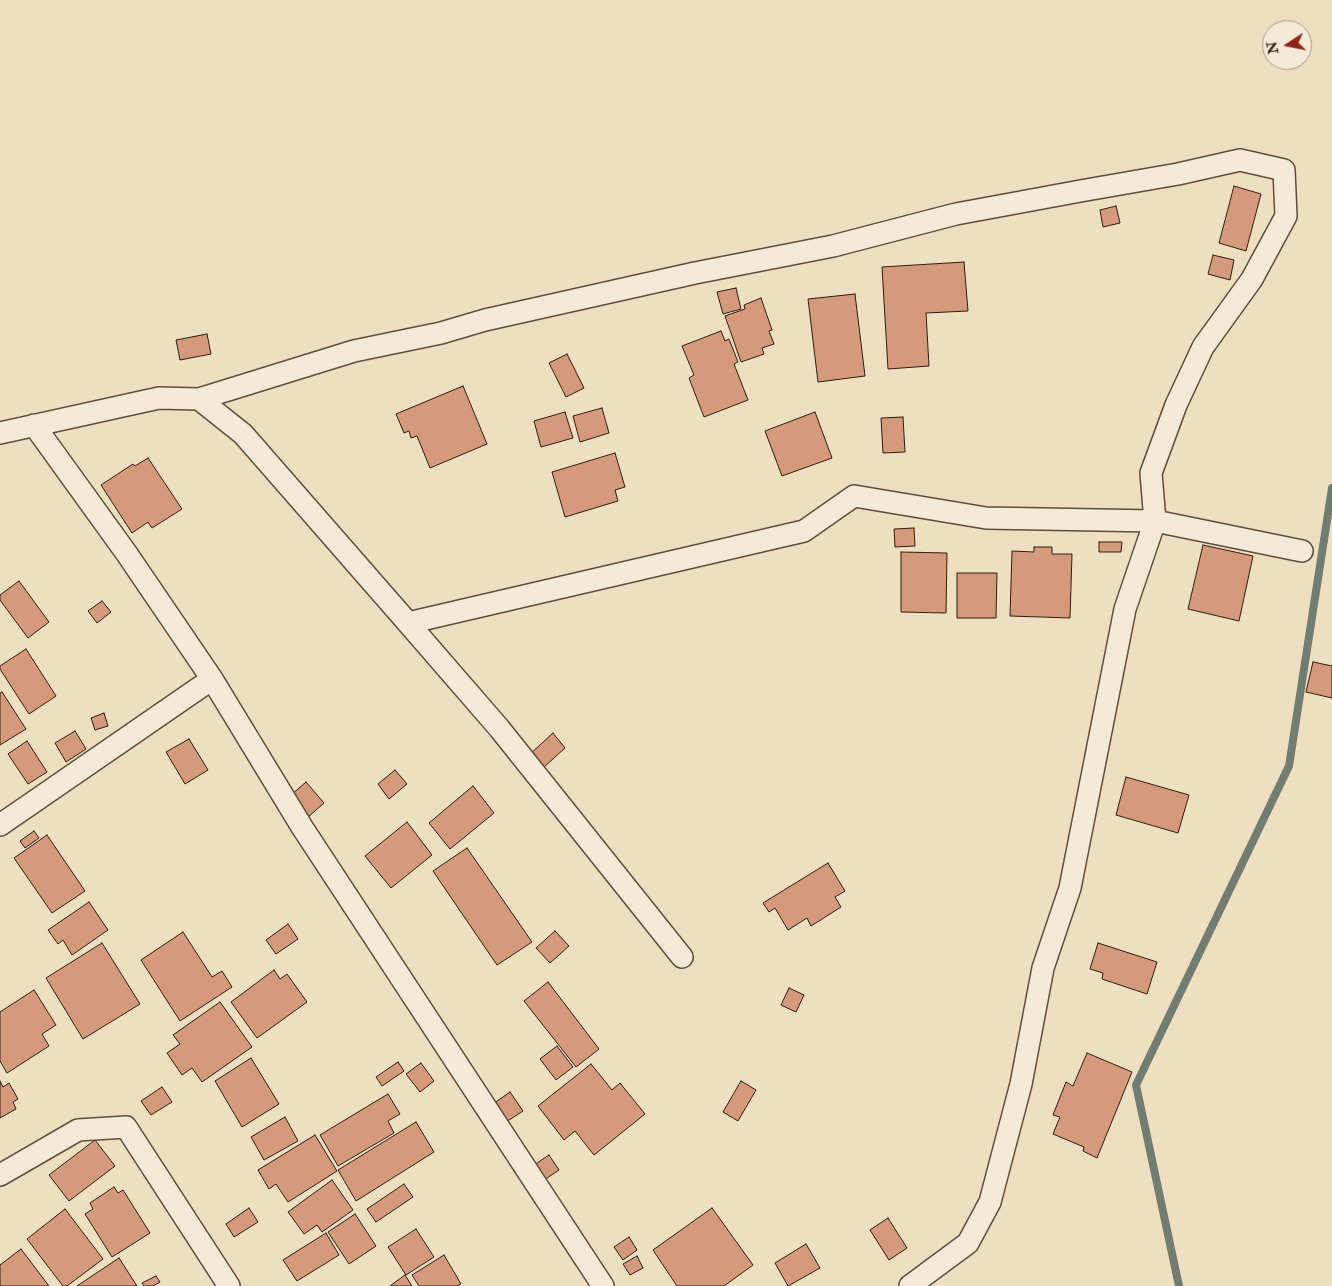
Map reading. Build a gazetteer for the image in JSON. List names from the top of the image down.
{
  "north": "left"
}
